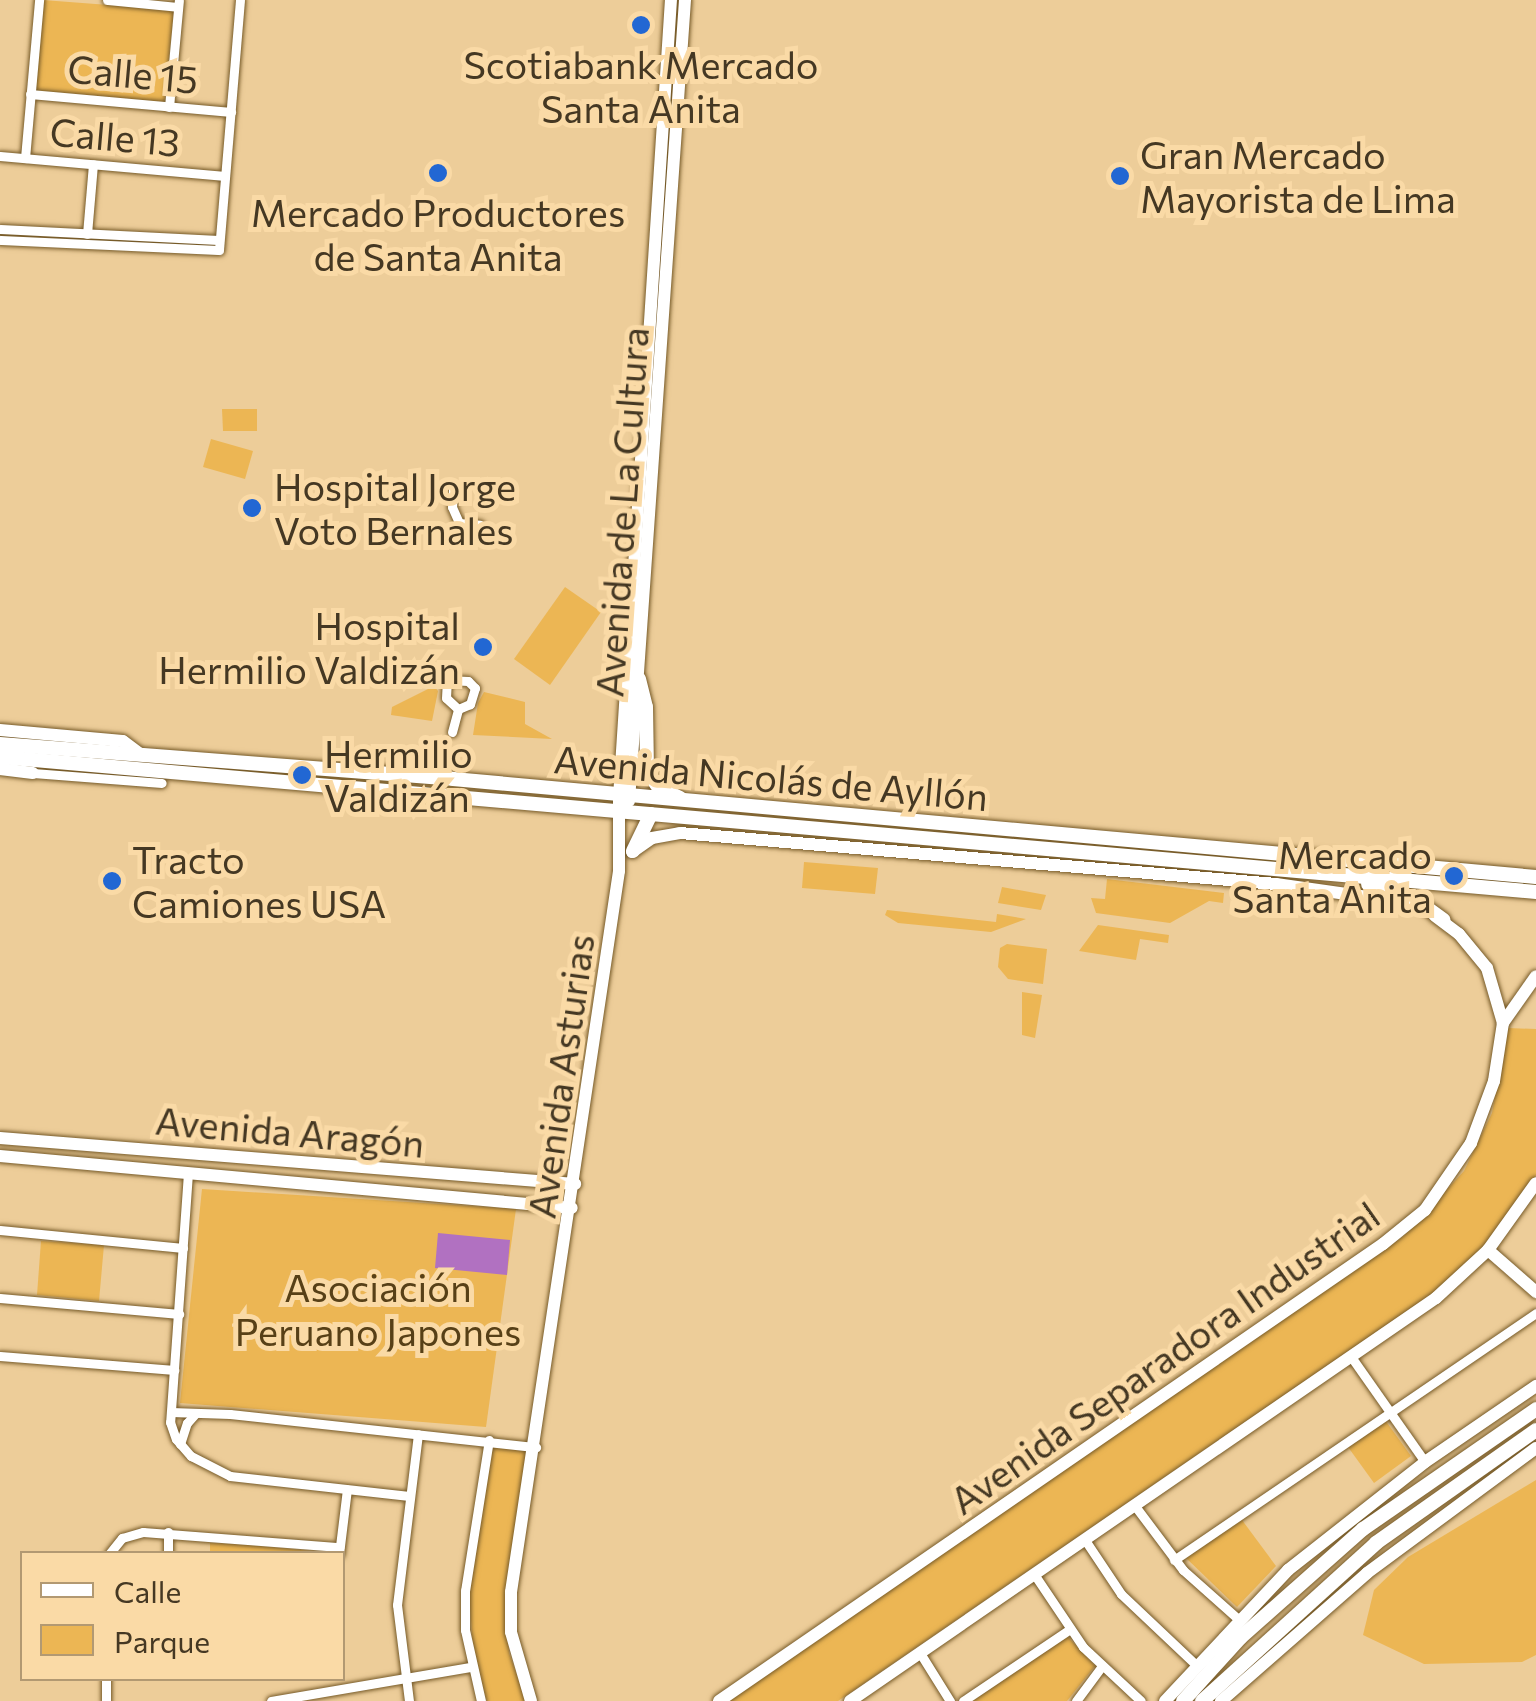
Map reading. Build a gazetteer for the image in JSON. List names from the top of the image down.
{
  "streets": {
    "main road": ["Avenida Nicolás de Ayllón"],
    "street": [
      "Calle 15",
      "Calle 13",
      "Avenida de La Cultura",
      "Avenida Asturias",
      "Avenida Aragón",
      "Avenida Separadora Industrial"
    ]
  },
  "crossings": [
    ["Avenida de La Cultura", "Avenida Nicolás de Ayllón"],
    ["Avenida de La Cultura", "Avenida Asturias"],
    ["Avenida Nicolás de Ayllón", "Avenida Asturias"],
    ["Avenida Asturias", "Avenida Aragón"]
  ],
  "parks": ["Asociación Peruano Japones"],
  "places": [
    "Scotiabank Mercado Santa Anita",
    "Mercado Productores de Santa Anita",
    "Gran Mercado Mayorista de Lima",
    "Hospital Jorge Voto Bernales",
    "Hospital Hermilio Valdizán",
    "Hermilio Valdizán",
    "Mercado Santa Anita",
    "Tracto Camiones USA"
  ],
  "legend": ["Calle", "Parque"]
}
